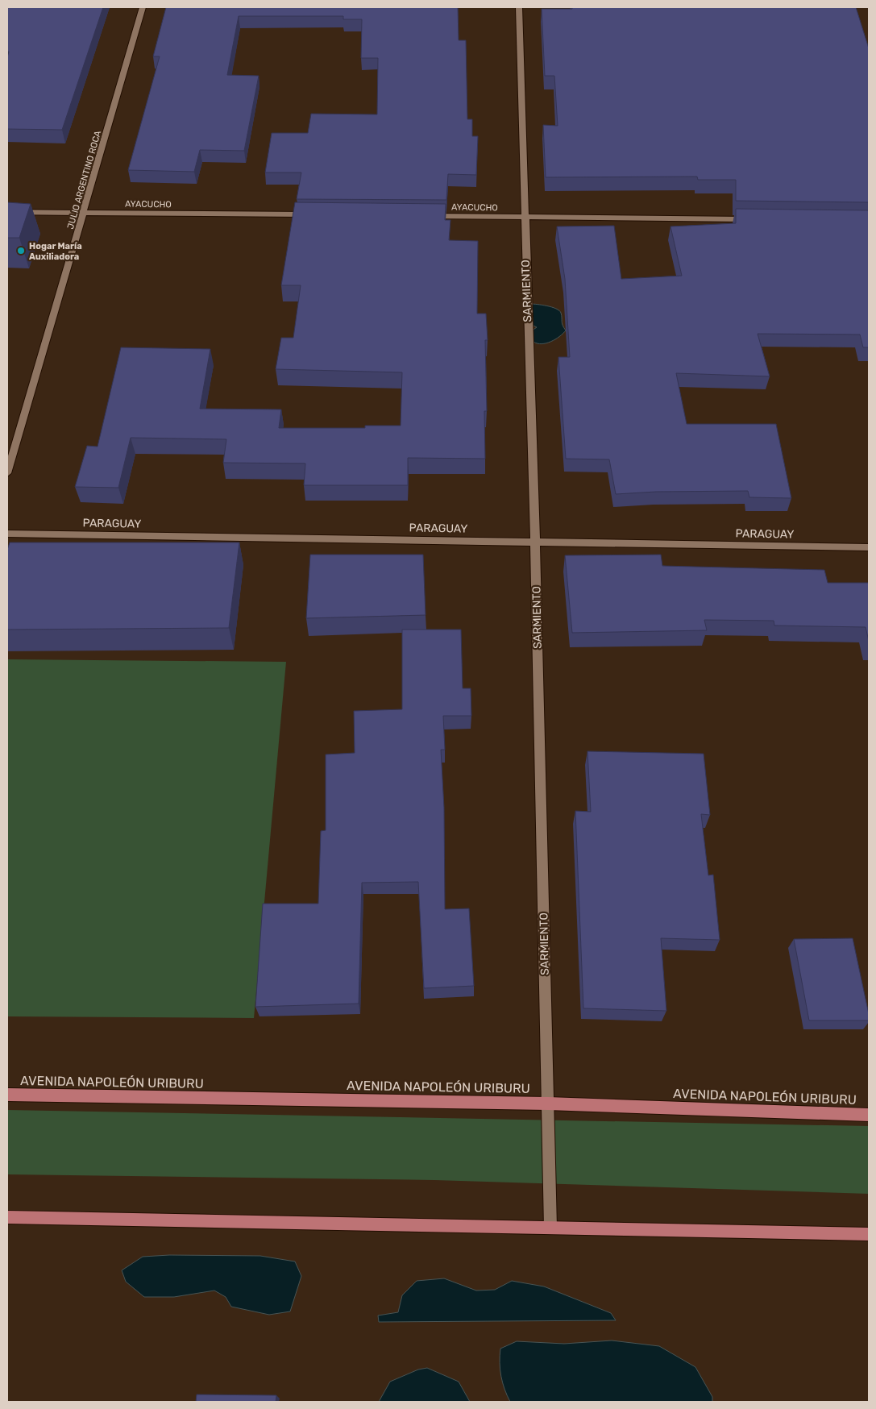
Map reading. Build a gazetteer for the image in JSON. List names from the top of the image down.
{
  "streets": {
    "main road": ["AVENIDA NAPOLEÓN URIBURU"],
    "street": [
      "JULIO ARGENTINO ROCA",
      "AYACUCHO",
      "SARMIENTO",
      "PARAGUAY"
    ]
  },
  "crossings": [
    ["JULIO ARGENTINO ROCA", "AYACUCHO"],
    ["AYACUCHO", "SARMIENTO"],
    ["SARMIENTO", "PARAGUAY"],
    ["SARMIENTO", "AVENIDA NAPOLEÓN URIBURU"]
  ],
  "places": ["Hogar María Auxiliadora"]
}
